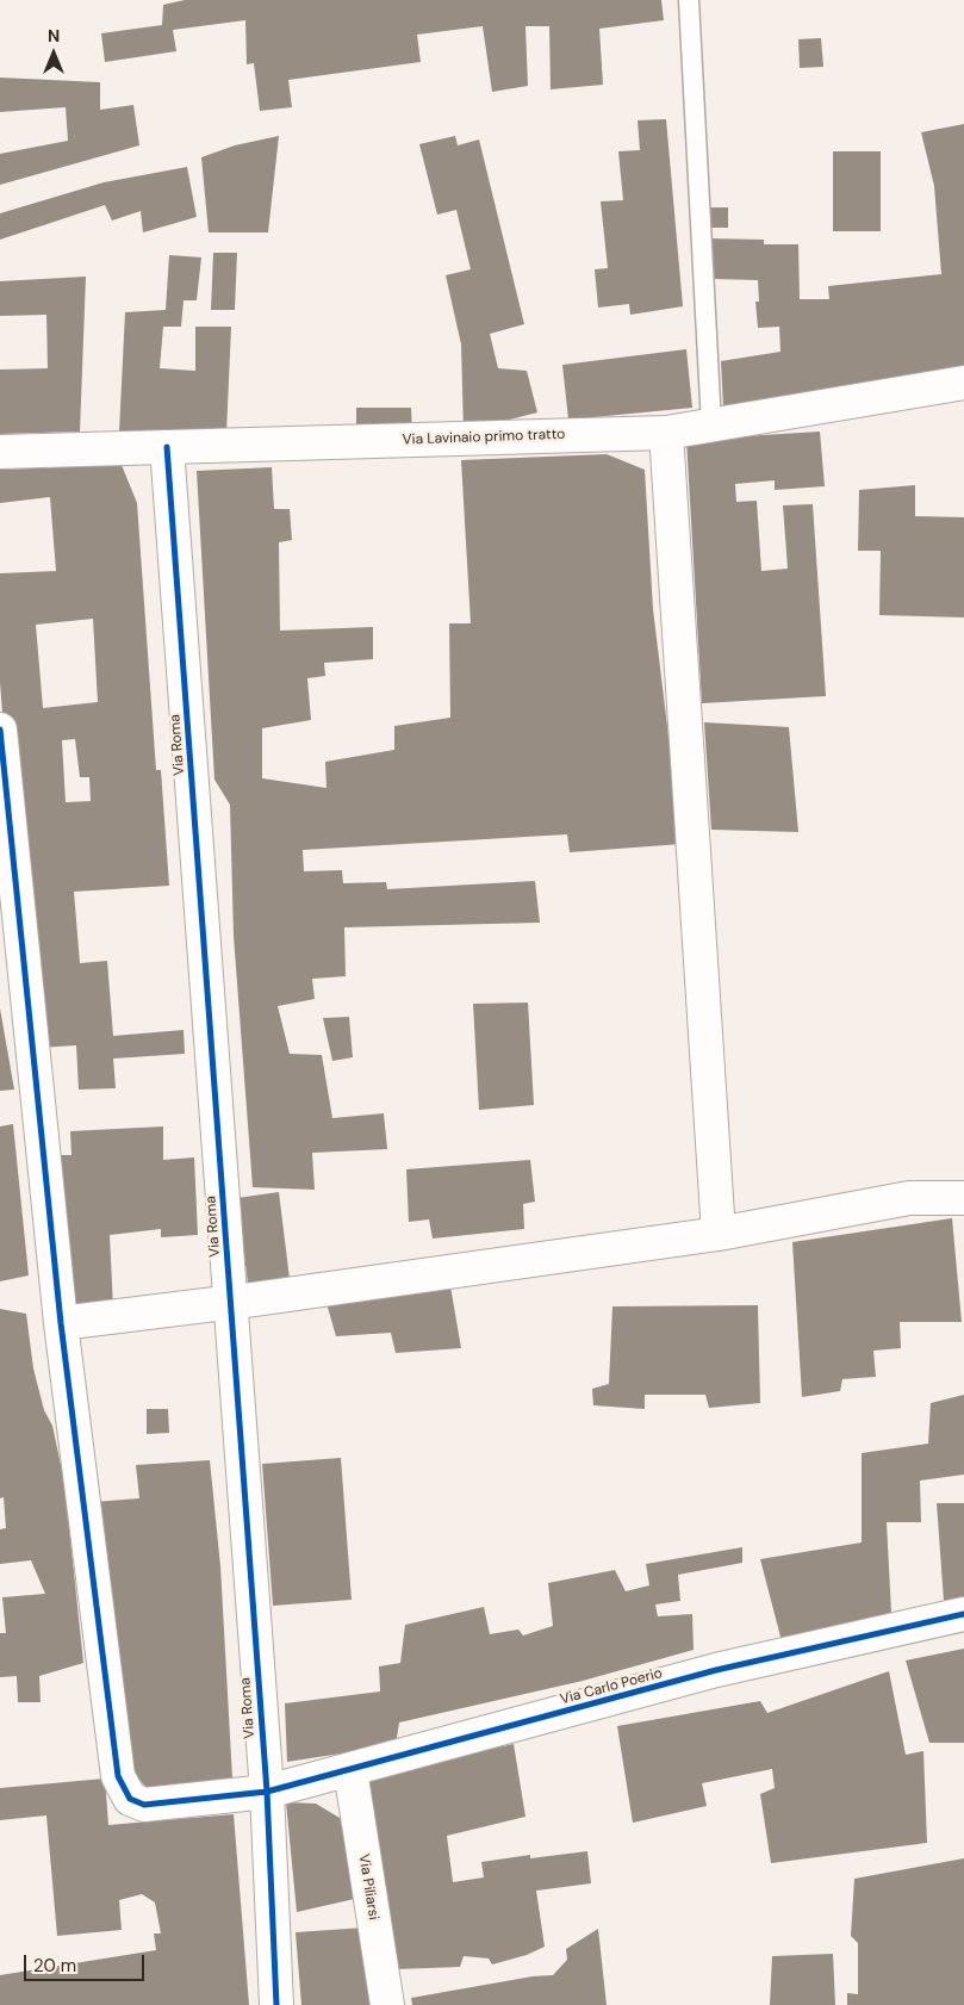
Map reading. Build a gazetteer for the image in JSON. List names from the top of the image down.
{
  "streets": {
    "street": [
      "Via Lavinaio primo tratto",
      "Via Roma",
      "Via Carlo Poerio",
      "Via Piliarsi"
    ]
  },
  "crossings": [
    ["Via Lavinaio primo tratto", "Via Roma"],
    ["Via Roma", "Via Carlo Poerio"],
    ["Via Carlo Poerio", "Via Piliarsi"]
  ],
  "scale_bar": "20 m",
  "north": "top"
}
